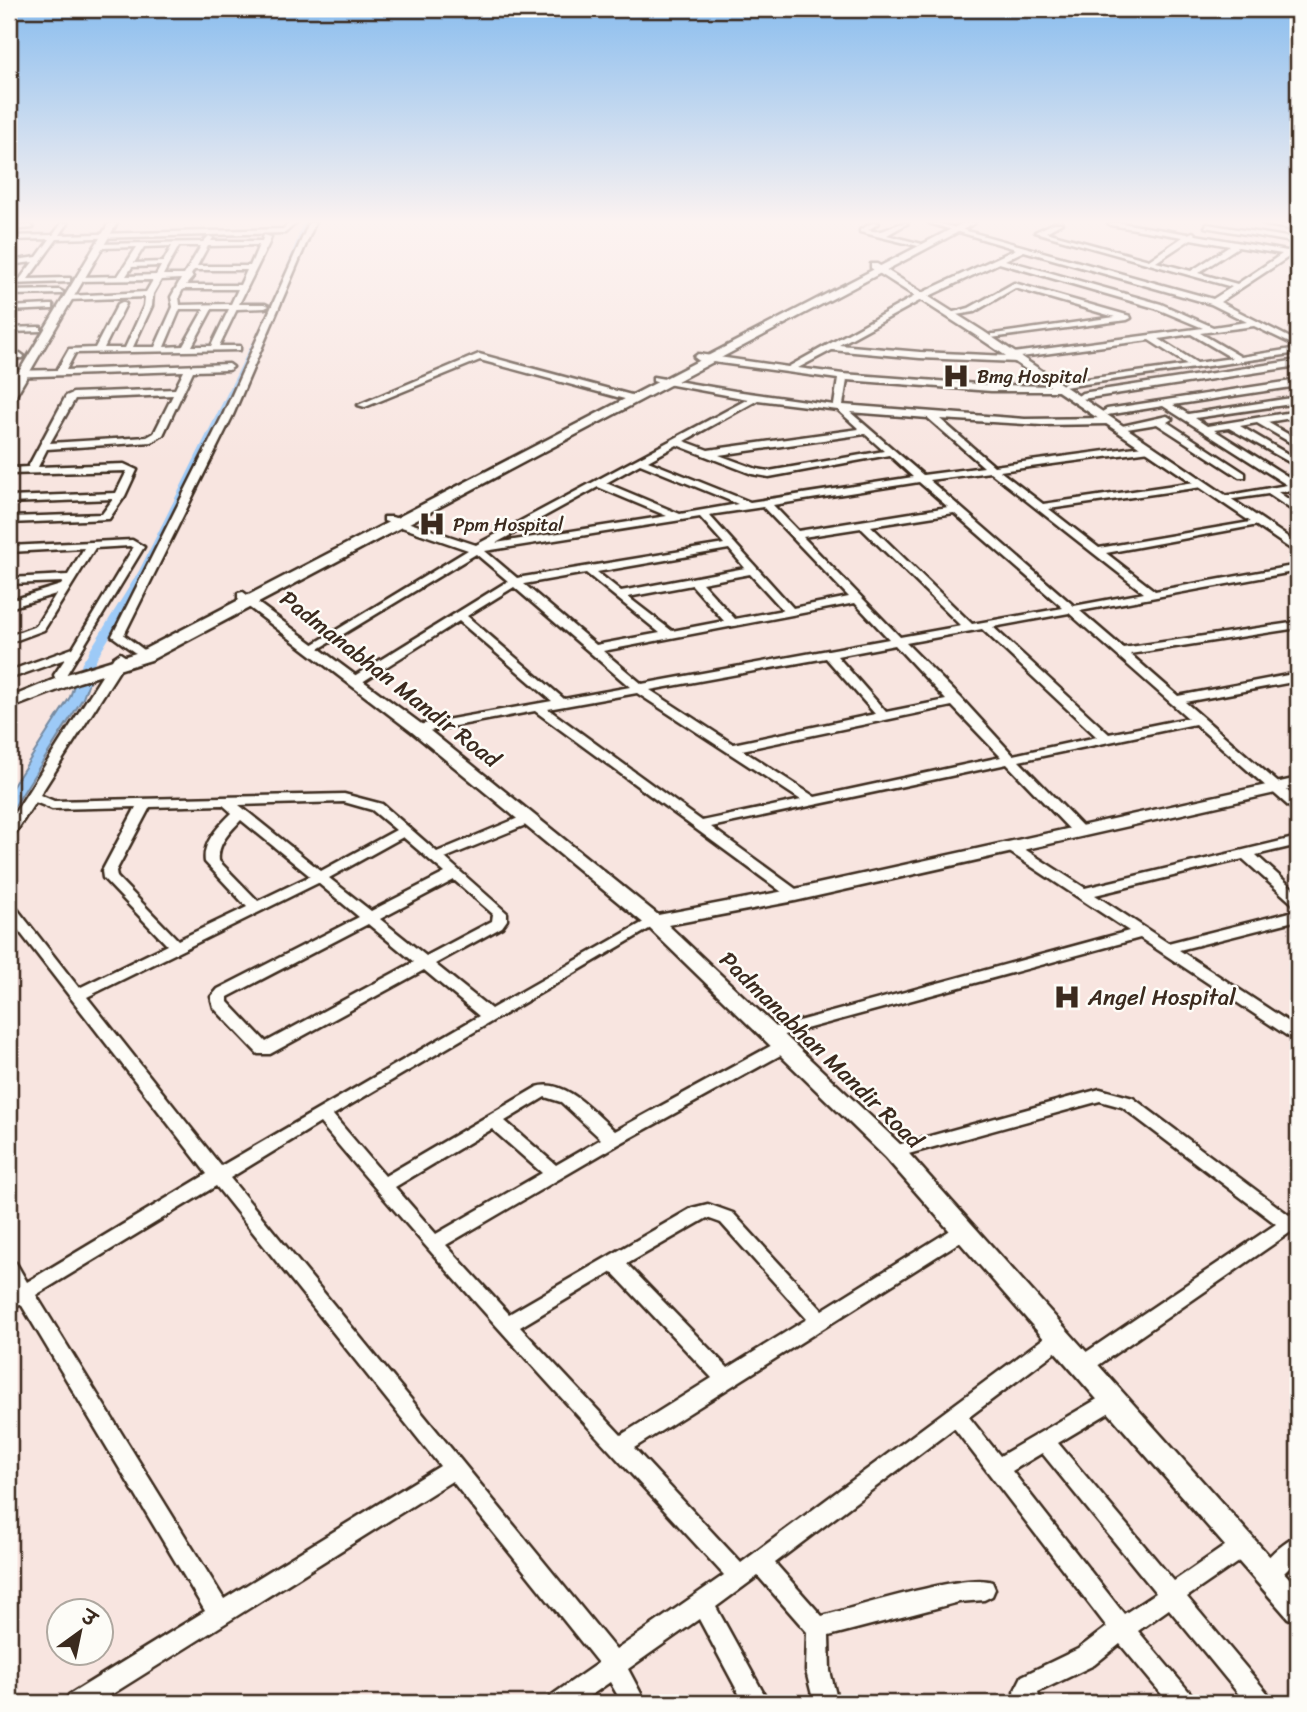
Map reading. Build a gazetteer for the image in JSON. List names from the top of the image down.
{
  "streets": {
    "street": ["Padmanabhan Mandir Road"]
  },
  "places": {
    "hospital": ["Bmg Hospital", "Ppm Hospital", "Angel Hospital"]
  },
  "north": "top right"
}
